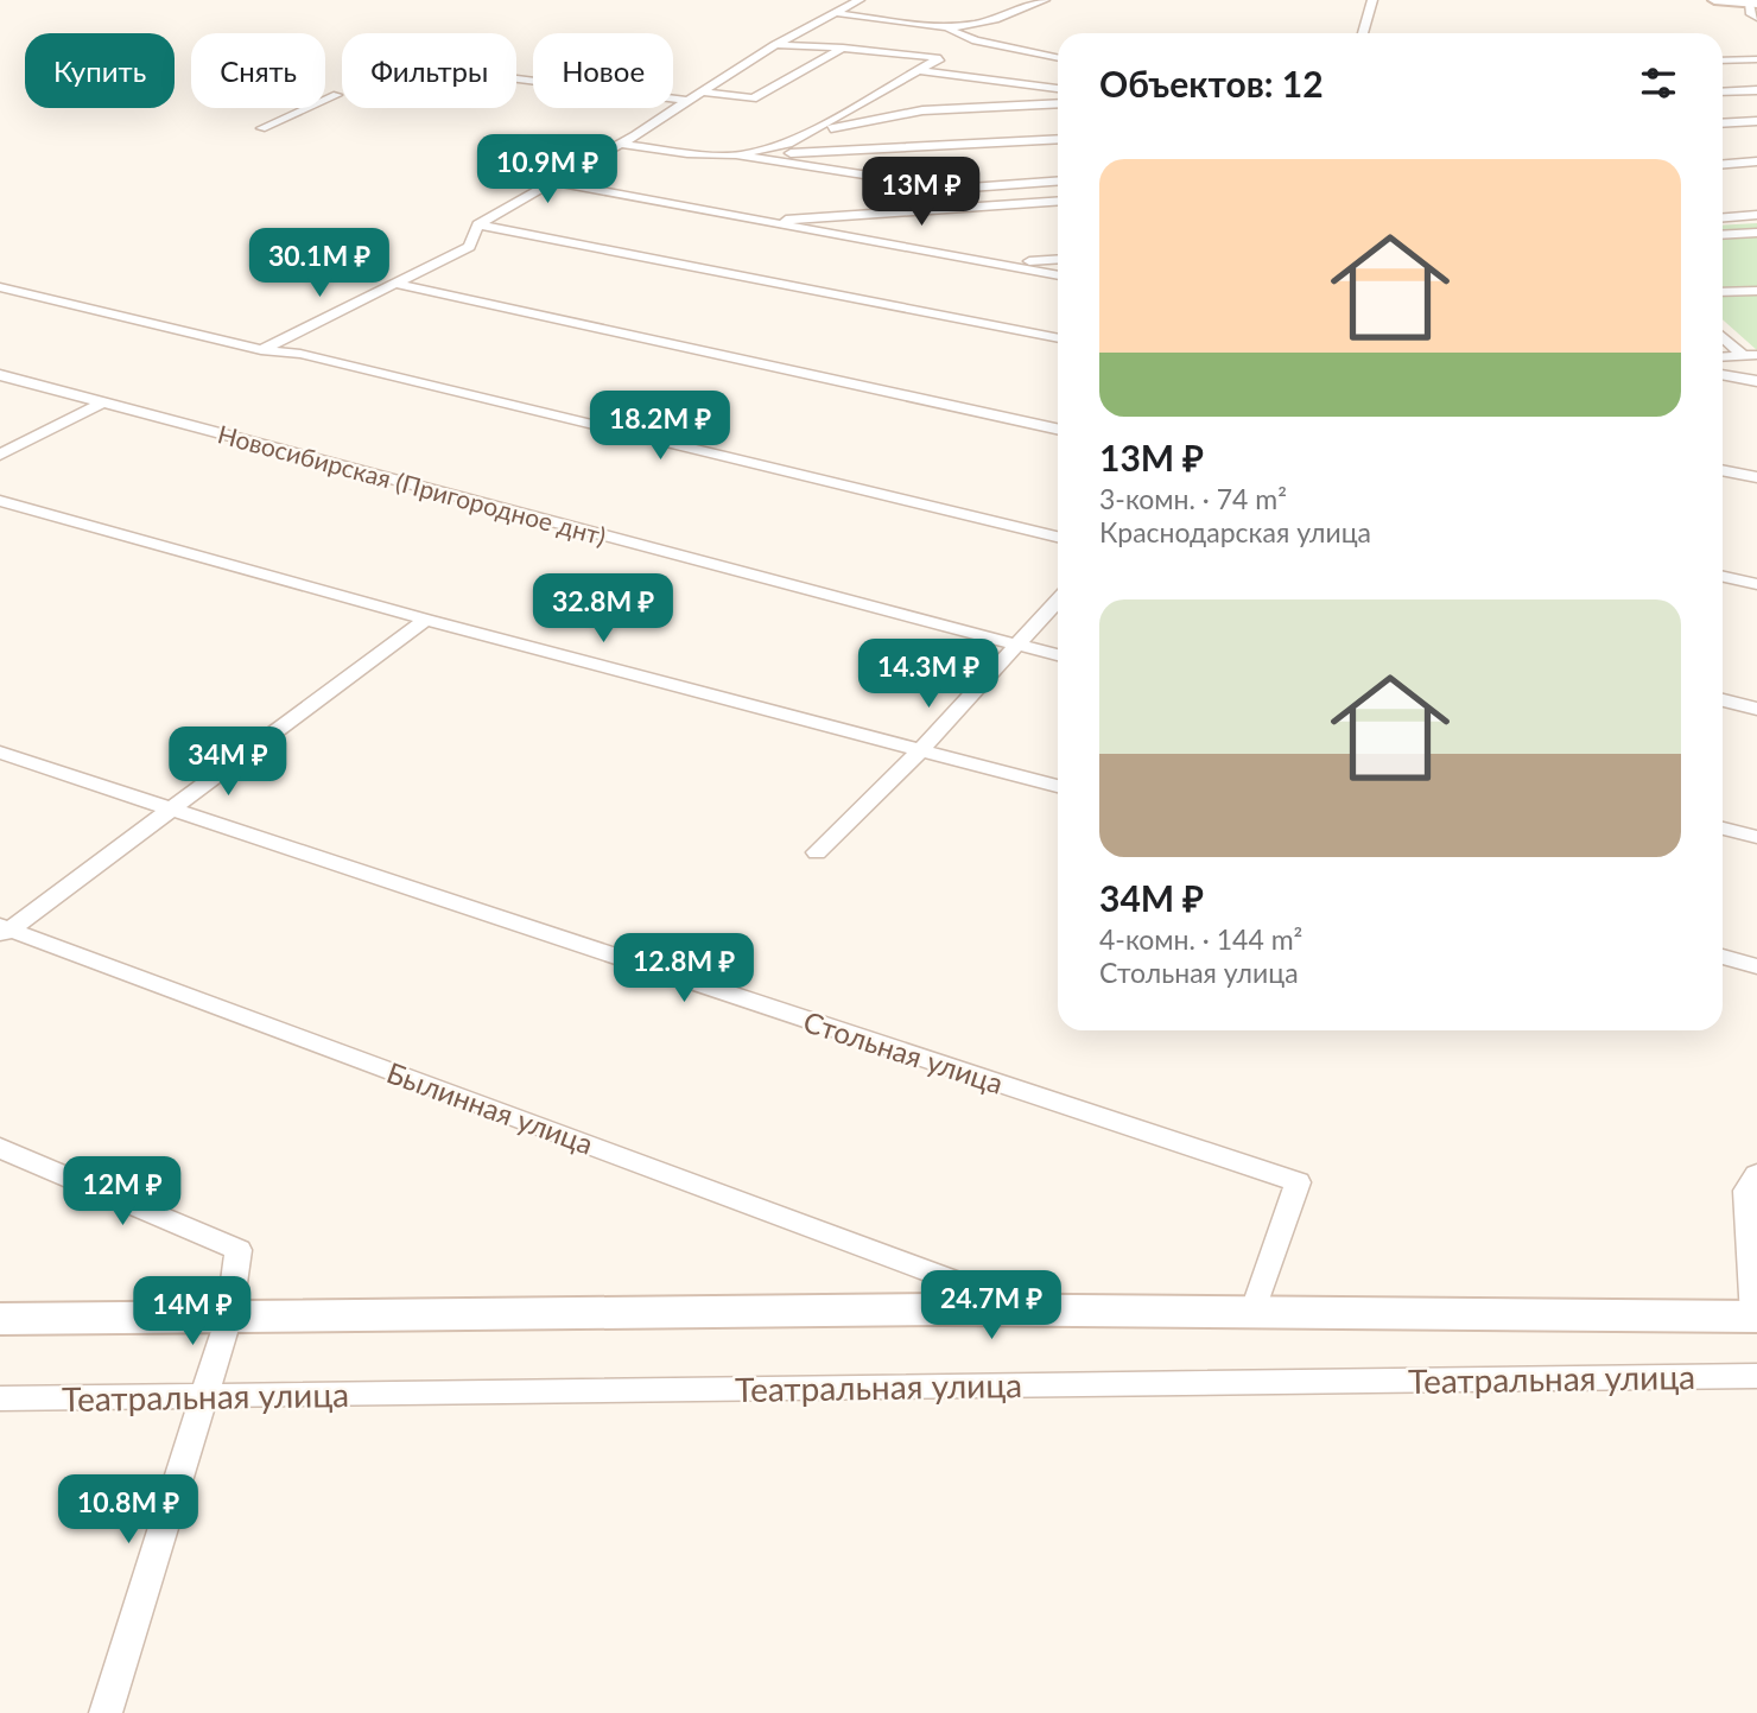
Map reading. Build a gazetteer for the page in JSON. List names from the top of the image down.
{
  "streets": {
    "street": [
      "Новосибирская (Пригородное днт)",
      "Стольная улица",
      "Былинная улица",
      "Театральная улица"
    ]
  },
  "page": {
    "chip": [
      "Купить",
      "Снять",
      "Фильтры",
      "Новое"
    ],
    "heading": "Объектов: 12",
    "list": [
      {
        "name": "13M ₽",
        "note": "3-комн. · 74 m² · Краснодарская улица"
      },
      {
        "name": "34M ₽",
        "note": "4-комн. · 144 m² · Стольная улица"
      }
    ],
    "price": [
      "10.9M ₽",
      "13M ₽",
      "30.1M ₽",
      "18.2M ₽",
      "32.8M ₽",
      "14.3M ₽",
      "34M ₽",
      "12.8M ₽",
      "12M ₽",
      "24.7M ₽",
      "14M ₽",
      "10.8M ₽"
    ]
  }
}
